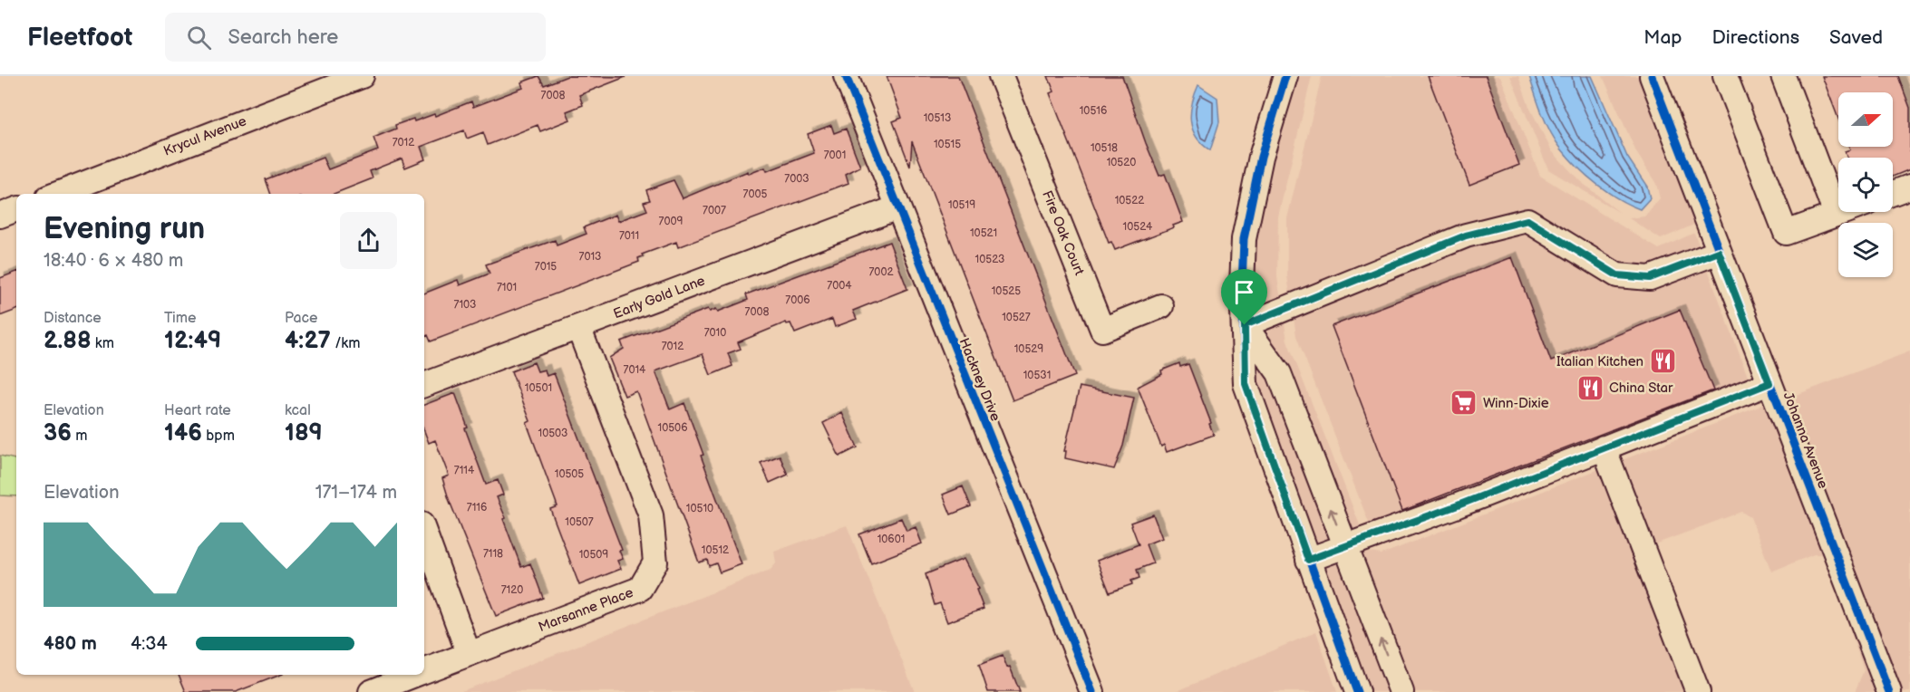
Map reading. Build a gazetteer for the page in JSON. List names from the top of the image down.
{
  "streets": {
    "street": [
      "Krycul Avenue",
      "Fire Oak Court",
      "Early Gold Lane",
      "Hackney Drive",
      "Johanna Avenue",
      "Marsanne Place"
    ]
  },
  "crossings": [
    ["Early Gold Lane", "Hackney Drive"],
    ["Early Gold Lane", "Marsanne Place"]
  ],
  "places": {
    "restaurant": ["Italian Kitchen", "China Star"],
    "supermarket": ["Winn-Dixie"]
  },
  "house_numbers": [
    "7008",
    "10516",
    "10513",
    "7012",
    "10515",
    "10518",
    "7001",
    "10520",
    "7003",
    "7005",
    "10522",
    "10519",
    "7007",
    "7009",
    "10524",
    "10521",
    "7011",
    "7013",
    "10523",
    "7015",
    "7002",
    "7004",
    "7101",
    "10525",
    "7006",
    "7103",
    "7008",
    "10527",
    "7010",
    "7012",
    "10529",
    "7014",
    "10531",
    "10501",
    "10506",
    "10503",
    "7114",
    "10505",
    "7116",
    "10510",
    "10507",
    "10601",
    "10512",
    "7118",
    "10509",
    "7120"
  ],
  "north": "right",
  "page": {
    "header": "Fleetfoot",
    "search": "Search here",
    "nav": ["Map", "Directions", "Saved"],
    "heading": ["Evening run", "18:40 · 6 × 480 m"],
    "stats": [
      ["Distance", "2.88 km"],
      ["Time", "12:49"],
      ["Pace", "4:27 /km"],
      ["Elevation", "36 m"],
      ["Heart rate", "146 bpm"],
      ["kcal", "189"]
    ],
    "chart": ["Elevation", "171–174 m"],
    "list": [
      {
        "name": "480 m",
        "note": "4:34"
      }
    ]
  }
}
